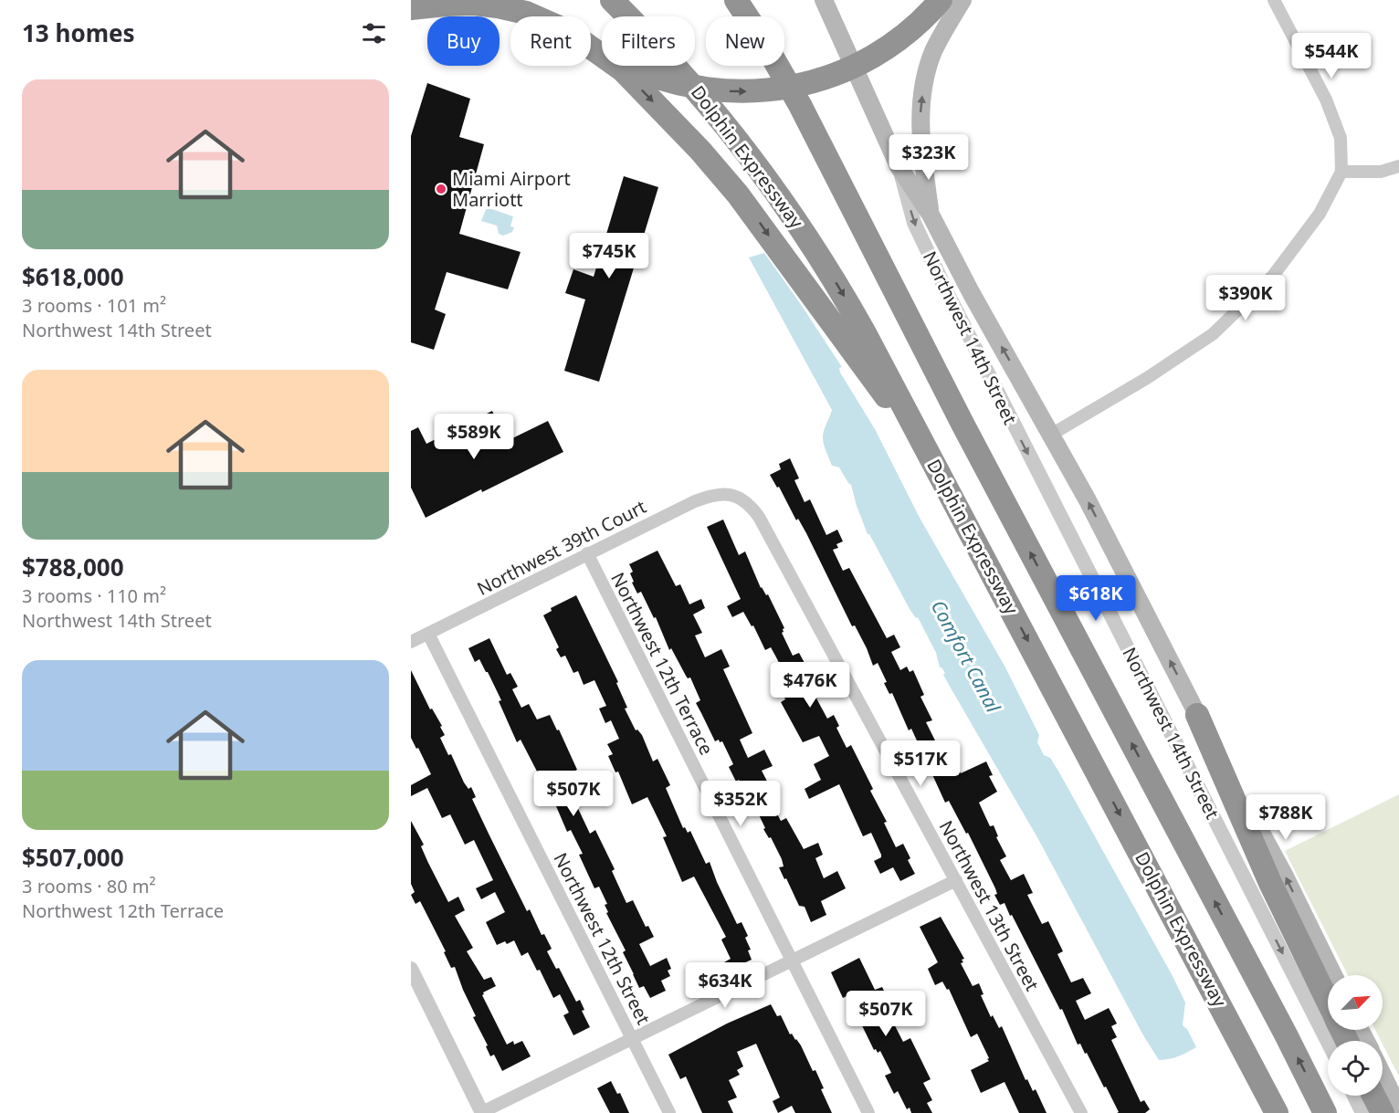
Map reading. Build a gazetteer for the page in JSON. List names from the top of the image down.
{
  "streets": {
    "highway": ["Dolphin Expressway"],
    "main road": ["Northwest 14th Street"],
    "street": [
      "Northwest 39th Court",
      "Northwest 12th Terrace",
      "Northwest 13th Street",
      "Northwest 12th Street"
    ]
  },
  "crossings": [
    ["Northwest 39th Court", "Northwest 12th Terrace"],
    ["Northwest 39th Court", "Northwest 13th Street"],
    ["Northwest 39th Court", "Northwest 12th Street"]
  ],
  "water": ["Comfort Canal"],
  "places": ["Miami Airport Marriott"],
  "north": "top right",
  "page": {
    "heading": "13 homes",
    "chip": [
      "Buy",
      "Rent",
      "Filters",
      "New"
    ],
    "price": [
      "$544K",
      "$323K",
      "$745K",
      "$390K",
      "$589K",
      "$618K",
      "$476K",
      "$517K",
      "$507K",
      "$352K",
      "$788K",
      "$634K",
      "$507K"
    ],
    "list": [
      {
        "name": "$618,000",
        "note": "3 rooms · 101 m² · Northwest 14th Street"
      },
      {
        "name": "$788,000",
        "note": "3 rooms · 110 m² · Northwest 14th Street"
      },
      {
        "name": "$507,000",
        "note": "3 rooms · 80 m² · Northwest 12th Terrace"
      }
    ]
  }
}
